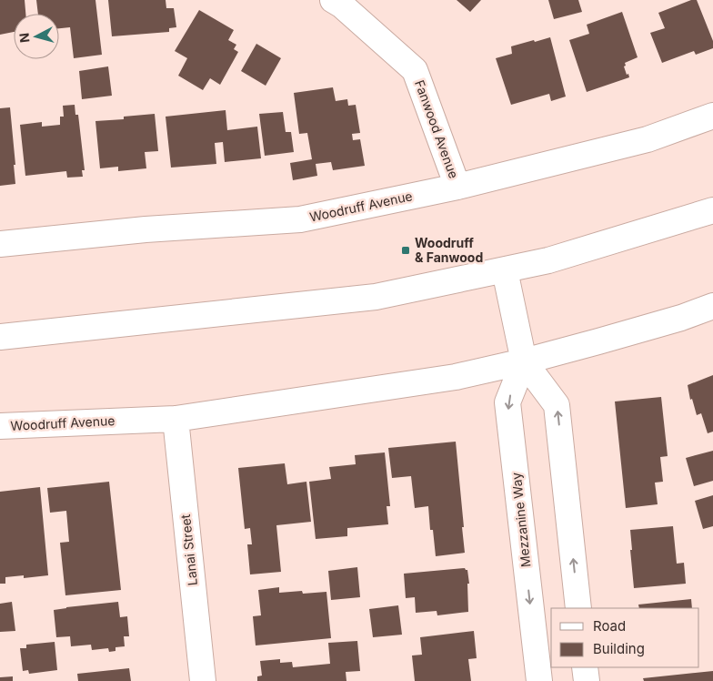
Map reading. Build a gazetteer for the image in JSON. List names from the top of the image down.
{
  "streets": {
    "street": [
      "Fanwood Avenue",
      "Woodruff Avenue",
      "Mezzanine Way",
      "Lanai Street"
    ]
  },
  "crossings": [
    ["Fanwood Avenue", "Woodruff Avenue"],
    ["Woodruff Avenue", "Mezzanine Way"],
    ["Woodruff Avenue", "Lanai Street"]
  ],
  "places": {
    "transit": ["Woodruff & Fanwood"]
  },
  "legend": ["Road", "Building"],
  "north": "left"
}
